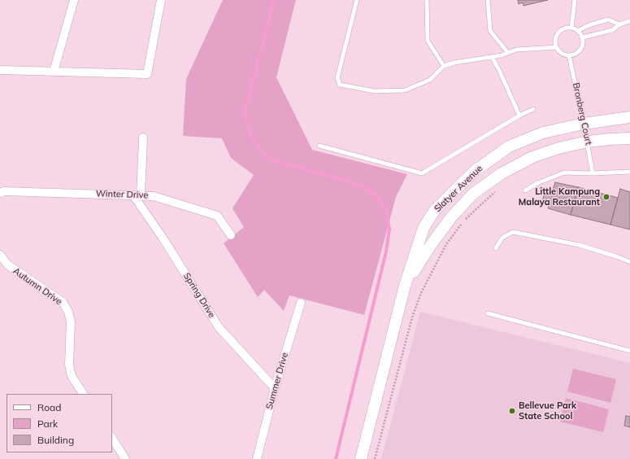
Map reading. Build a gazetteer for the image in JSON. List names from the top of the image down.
{
  "streets": {
    "main road": ["Slatyer Avenue"],
    "street": [
      "Winter Drive",
      "Autumn Drive",
      "Spring Drive",
      "Summer Drive"
    ],
    "lane": ["Bronberg Court"]
  },
  "crossings": [
    ["Bronberg Court", "Slatyer Avenue"],
    ["Winter Drive", "Spring Drive"],
    ["Spring Drive", "Summer Drive"]
  ],
  "places": ["Little Kampung Malaya Restaurant", "Bellevue Park State School"],
  "legend": ["Road", "Park", "Building"]
}
